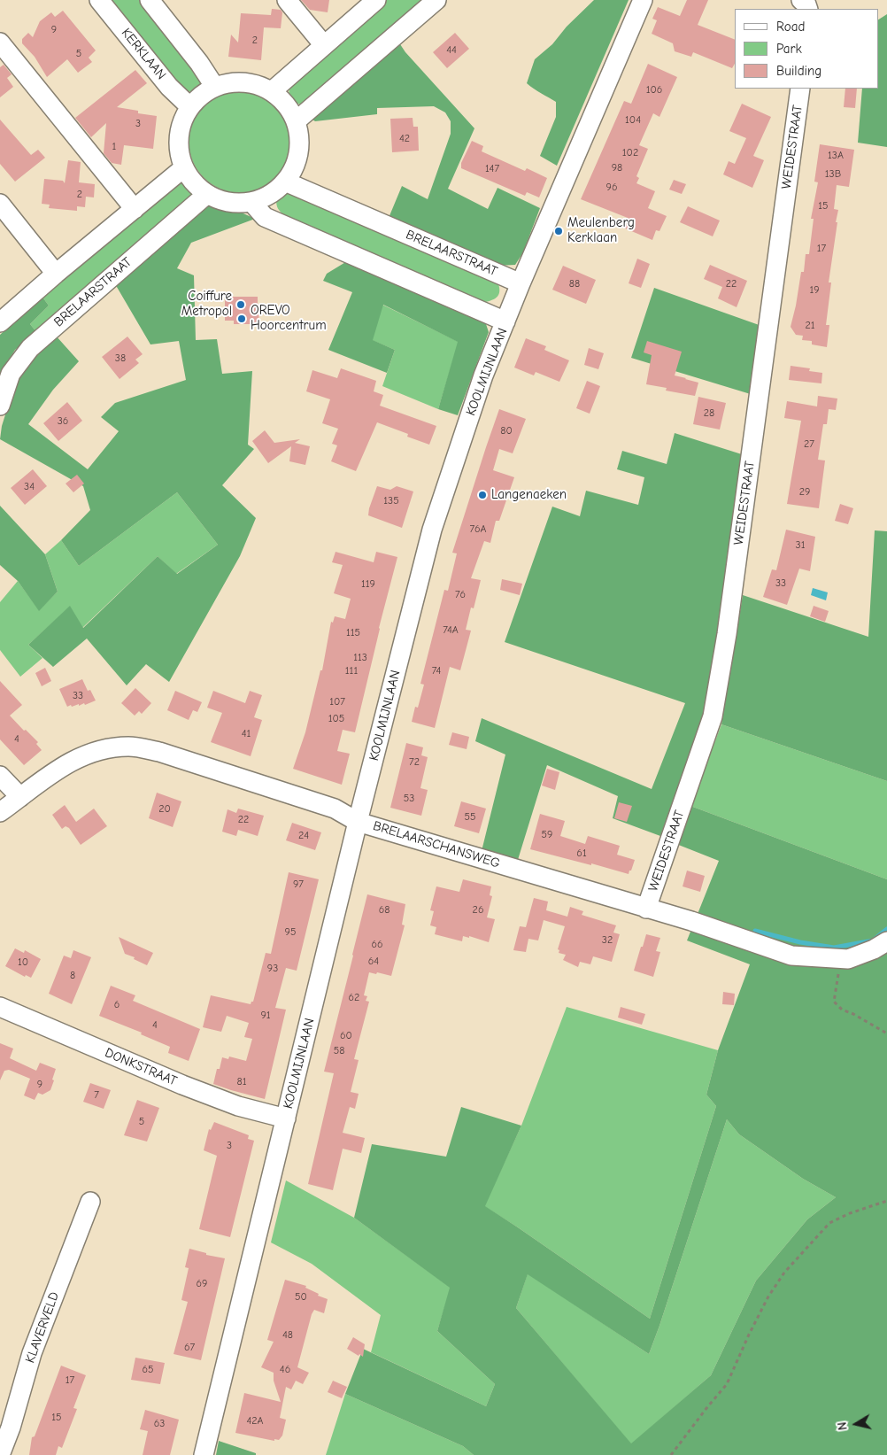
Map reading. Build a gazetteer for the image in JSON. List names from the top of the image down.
{
  "streets": {
    "street": [
      "KERKLAAN",
      "WEIDESTRAAT",
      "BRELAARSTRAAT",
      "KOOLMIJNLAAN",
      "BRELAARSCHANSWEG",
      "DONKSTRAAT",
      "KLAVERVELD"
    ]
  },
  "crossings": [
    ["KERKLAAN", "BRELAARSTRAAT"],
    ["WEIDESTRAAT", "BRELAARSCHANSWEG"],
    ["BRELAARSTRAAT", "KOOLMIJNLAAN"],
    ["KOOLMIJNLAAN", "BRELAARSCHANSWEG"],
    ["KOOLMIJNLAAN", "DONKSTRAAT"]
  ],
  "places": [
    "Meulenberg Kerklaan",
    "Coiffure Metropol",
    "OREVO Hoorcentrum",
    "Langenaeken"
  ],
  "house_numbers": [
    "9",
    "2",
    "44",
    "5",
    "106",
    "104",
    "3",
    "42",
    "1",
    "102",
    "13A",
    "98",
    "147",
    "13B",
    "96",
    "2",
    "15",
    "17",
    "88",
    "22",
    "19",
    "21",
    "38",
    "28",
    "36",
    "80",
    "27",
    "34",
    "29",
    "135",
    "76A",
    "31",
    "33",
    "119",
    "76",
    "74A",
    "115",
    "113",
    "111",
    "74",
    "33",
    "107",
    "105",
    "41",
    "4",
    "72",
    "53",
    "20",
    "55",
    "22",
    "59",
    "24",
    "61",
    "97",
    "68",
    "26",
    "95",
    "32",
    "66",
    "64",
    "10",
    "93",
    "8",
    "62",
    "6",
    "91",
    "4",
    "60",
    "58",
    "81",
    "9",
    "7",
    "5",
    "3",
    "69",
    "50",
    "48",
    "67",
    "65",
    "46",
    "17",
    "15",
    "42A",
    "63"
  ],
  "legend": ["Road", "Park", "Building"],
  "north": "left"
}
